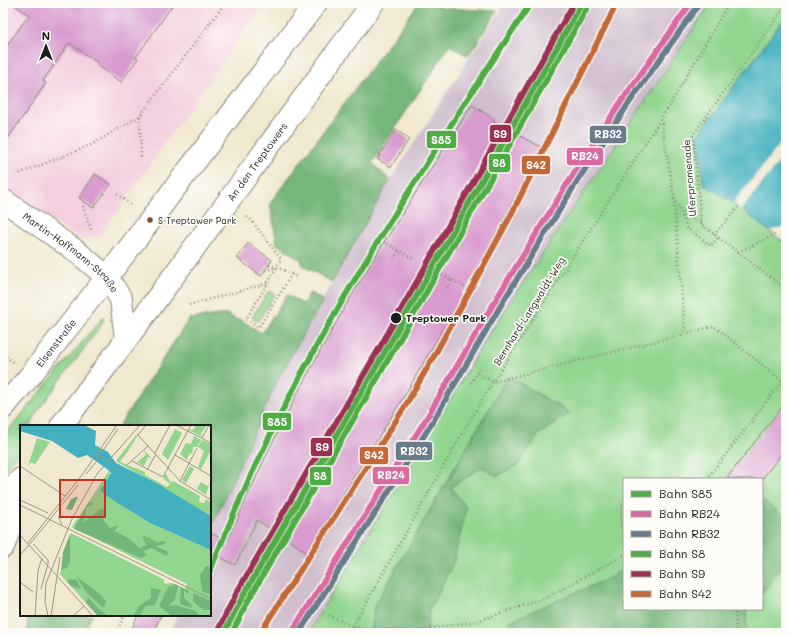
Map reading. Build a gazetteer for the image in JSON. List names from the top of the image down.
{
  "streets": {
    "main road": ["An den Treptowers", "Martin-Hoffmann-Straße", "Elsenstraße"],
    "path": ["Uferpromenade", "Bernhard-Langwaldt-Weg"]
  },
  "crossings": [
    ["An den Treptowers", "Martin-Hoffmann-Straße"],
    ["Martin-Hoffmann-Straße", "Elsenstraße"]
  ],
  "places": ["S Treptower Park", "Treptower Park"],
  "lines": [
    "rail line S85",
    "rail line RB24",
    "rail line S9",
    "rail line S42",
    "rail line S8",
    "rail line RB32"
  ],
  "legend": [
    "Bahn S85",
    "Bahn RB24",
    "Bahn RB32",
    "Bahn S8",
    "Bahn S9",
    "Bahn S42"
  ],
  "north": "top"
}
